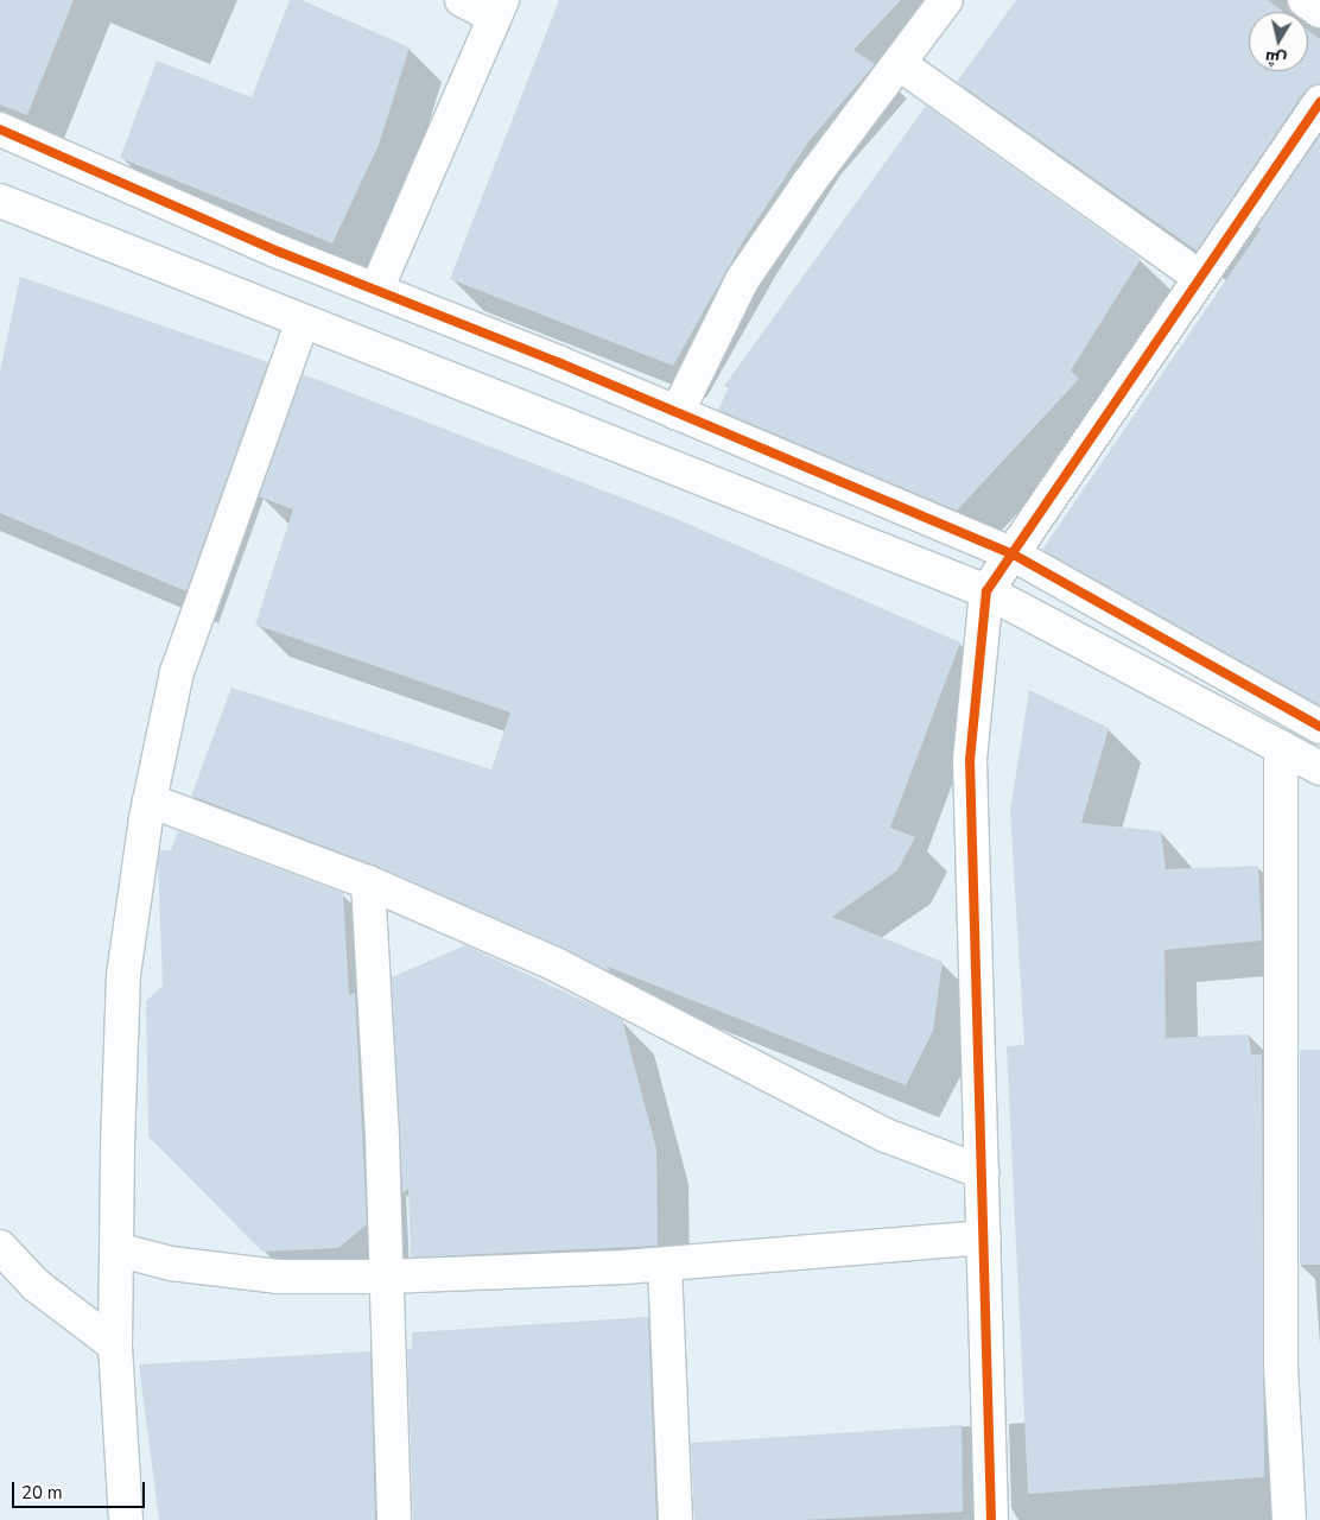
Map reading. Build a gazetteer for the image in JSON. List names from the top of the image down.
{
  "scale_bar": "20 m",
  "north": "bottom"
}
